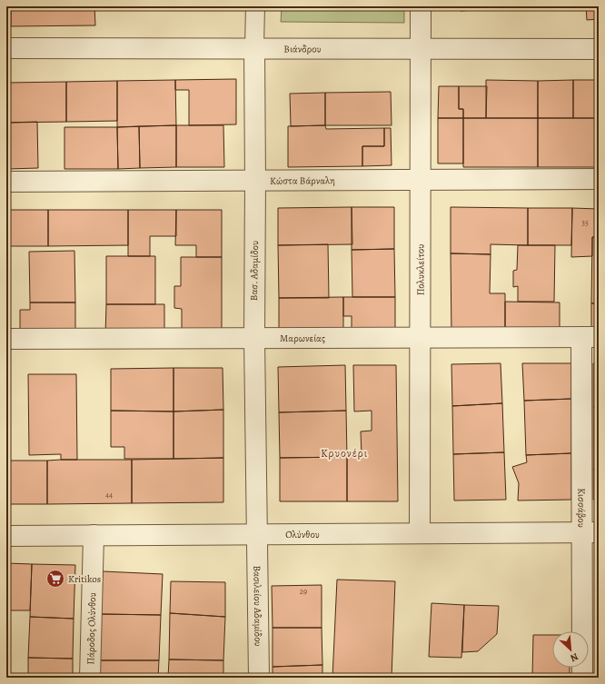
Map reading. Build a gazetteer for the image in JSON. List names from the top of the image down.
{
  "streets": {
    "street": [
      "Βιάνδρου",
      "Κώστα Βάρναλη",
      "Πολυκλείτου",
      "Βασ. Αδαμίδου",
      "Μαρωνείας",
      "Κισσάβου",
      "Ολύνθου",
      "Βασιλείου Αδαμίδου",
      "Πάροδος Ολύνθου"
    ]
  },
  "crossings": [
    ["Βιάνδρου", "Πολυκλείτου"],
    ["Βιάνδρου", "Βασ. Αδαμίδου"],
    ["Κώστα Βάρναλη", "Πολυκλείτου"],
    ["Κώστα Βάρναλη", "Βασ. Αδαμίδου"],
    ["Πολυκλείτου", "Μαρωνείας"],
    ["Πολυκλείτου", "Ολύνθου"],
    ["Βασ. Αδαμίδου", "Μαρωνείας"],
    ["Βασ. Αδαμίδου", "Ολύνθου"],
    ["Βασ. Αδαμίδου", "Βασιλείου Αδαμίδου"],
    ["Μαρωνείας", "Κισσάβου"],
    ["Κισσάβου", "Ολύνθου"],
    ["Ολύνθου", "Βασιλείου Αδαμίδου"],
    ["Ολύνθου", "Πάροδος Ολύνθου"]
  ],
  "districts": ["Κρυονέρι"],
  "places": {
    "supermarket": ["Kritikos"]
  },
  "house_numbers": ["35", "44", "29"],
  "north": "bottom right"
}
